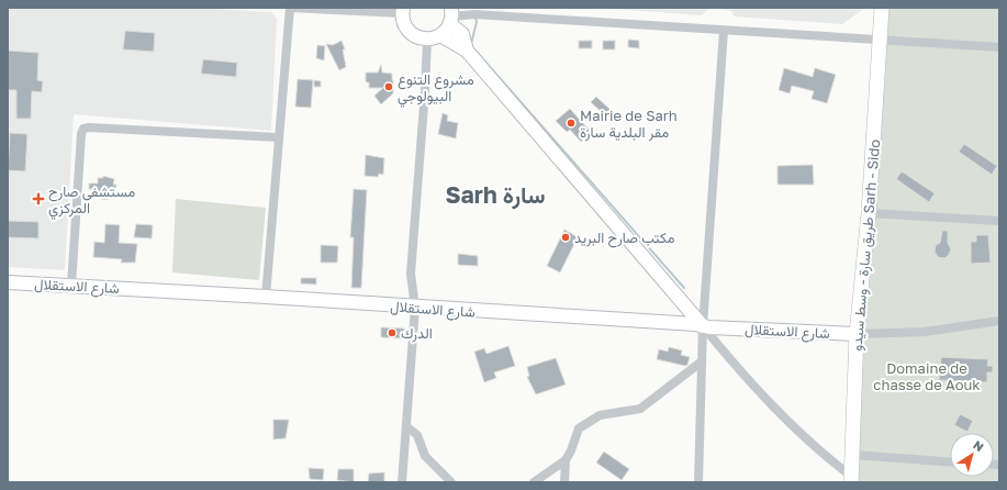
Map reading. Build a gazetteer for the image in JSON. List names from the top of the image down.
{
  "streets": {
    "main road": ["طريق سارة - وسط سيدو Sarh - Sido"],
    "street": ["شارع الاستقلال"]
  },
  "crossings": [
    ["طريق سارة - وسط سيدو Sarh - Sido", "شارع الاستقلال"]
  ],
  "districts": ["Sarh سارة"],
  "parks": ["Domaine de chasse de Aouk"],
  "places": {
    "other": [
      "مشروع التنوع البيولوجي",
      "Mairie de Sarh مقر البلدية سارة",
      "مكتب صارح البريد",
      "الدرك"
    ],
    "health": ["مستشفى صارح المركزي"]
  },
  "north": "top right"
}
